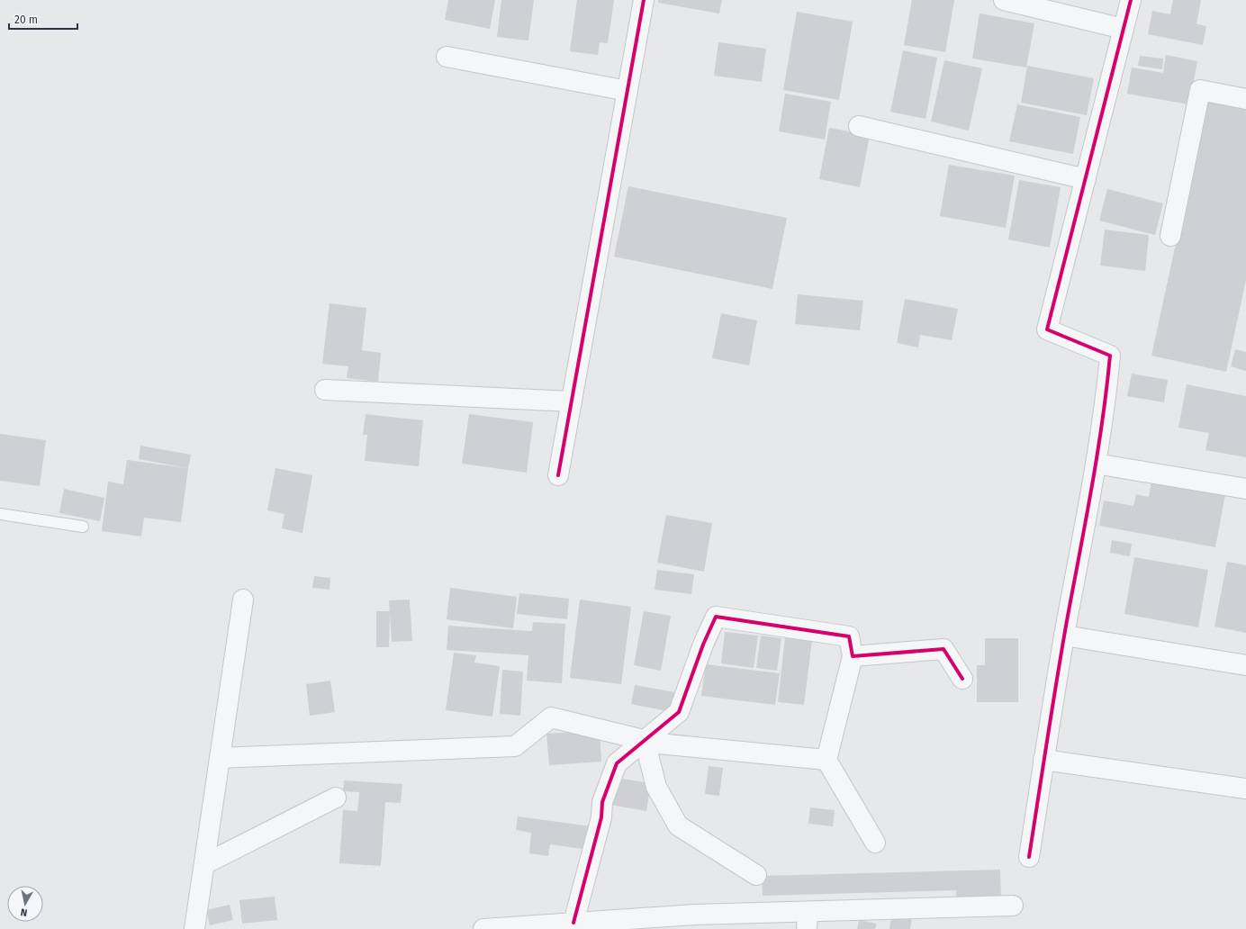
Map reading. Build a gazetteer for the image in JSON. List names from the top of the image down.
{
  "scale_bar": "20 m",
  "north": "bottom"
}
